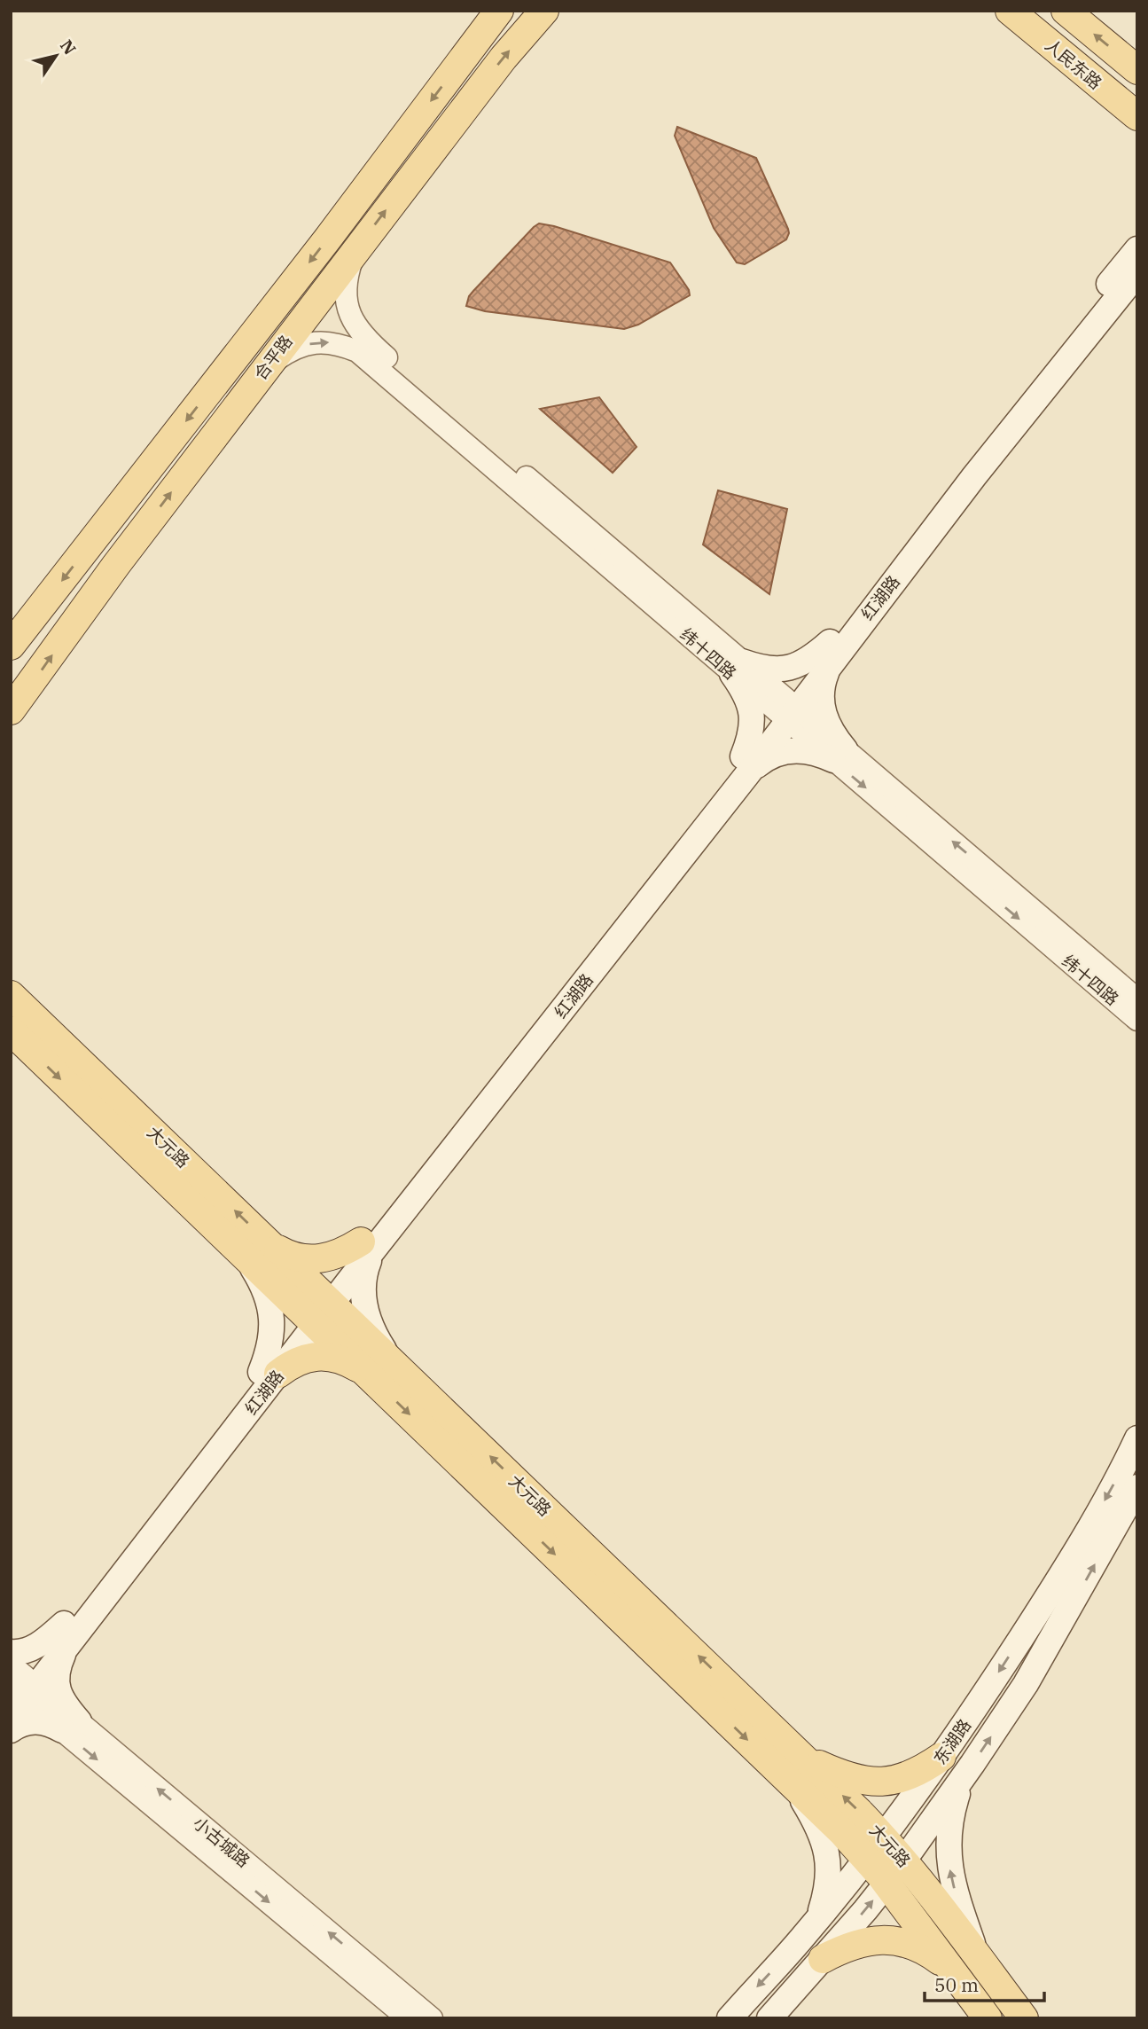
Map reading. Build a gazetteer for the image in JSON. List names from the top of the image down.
{
  "streets": {
    "main road": [
      "人民东路",
      "合平路",
      "红湖路",
      "大元路",
      "东湖路"
    ],
    "street": ["纬十四路", "小古城路"]
  },
  "crossings": [
    ["合平路", "纬十四路"],
    ["红湖路", "纬十四路"],
    ["红湖路", "大元路"],
    ["红湖路", "小古城路"],
    ["大元路", "东湖路"]
  ],
  "scale_bar": "50 m",
  "north": "top right"
}
